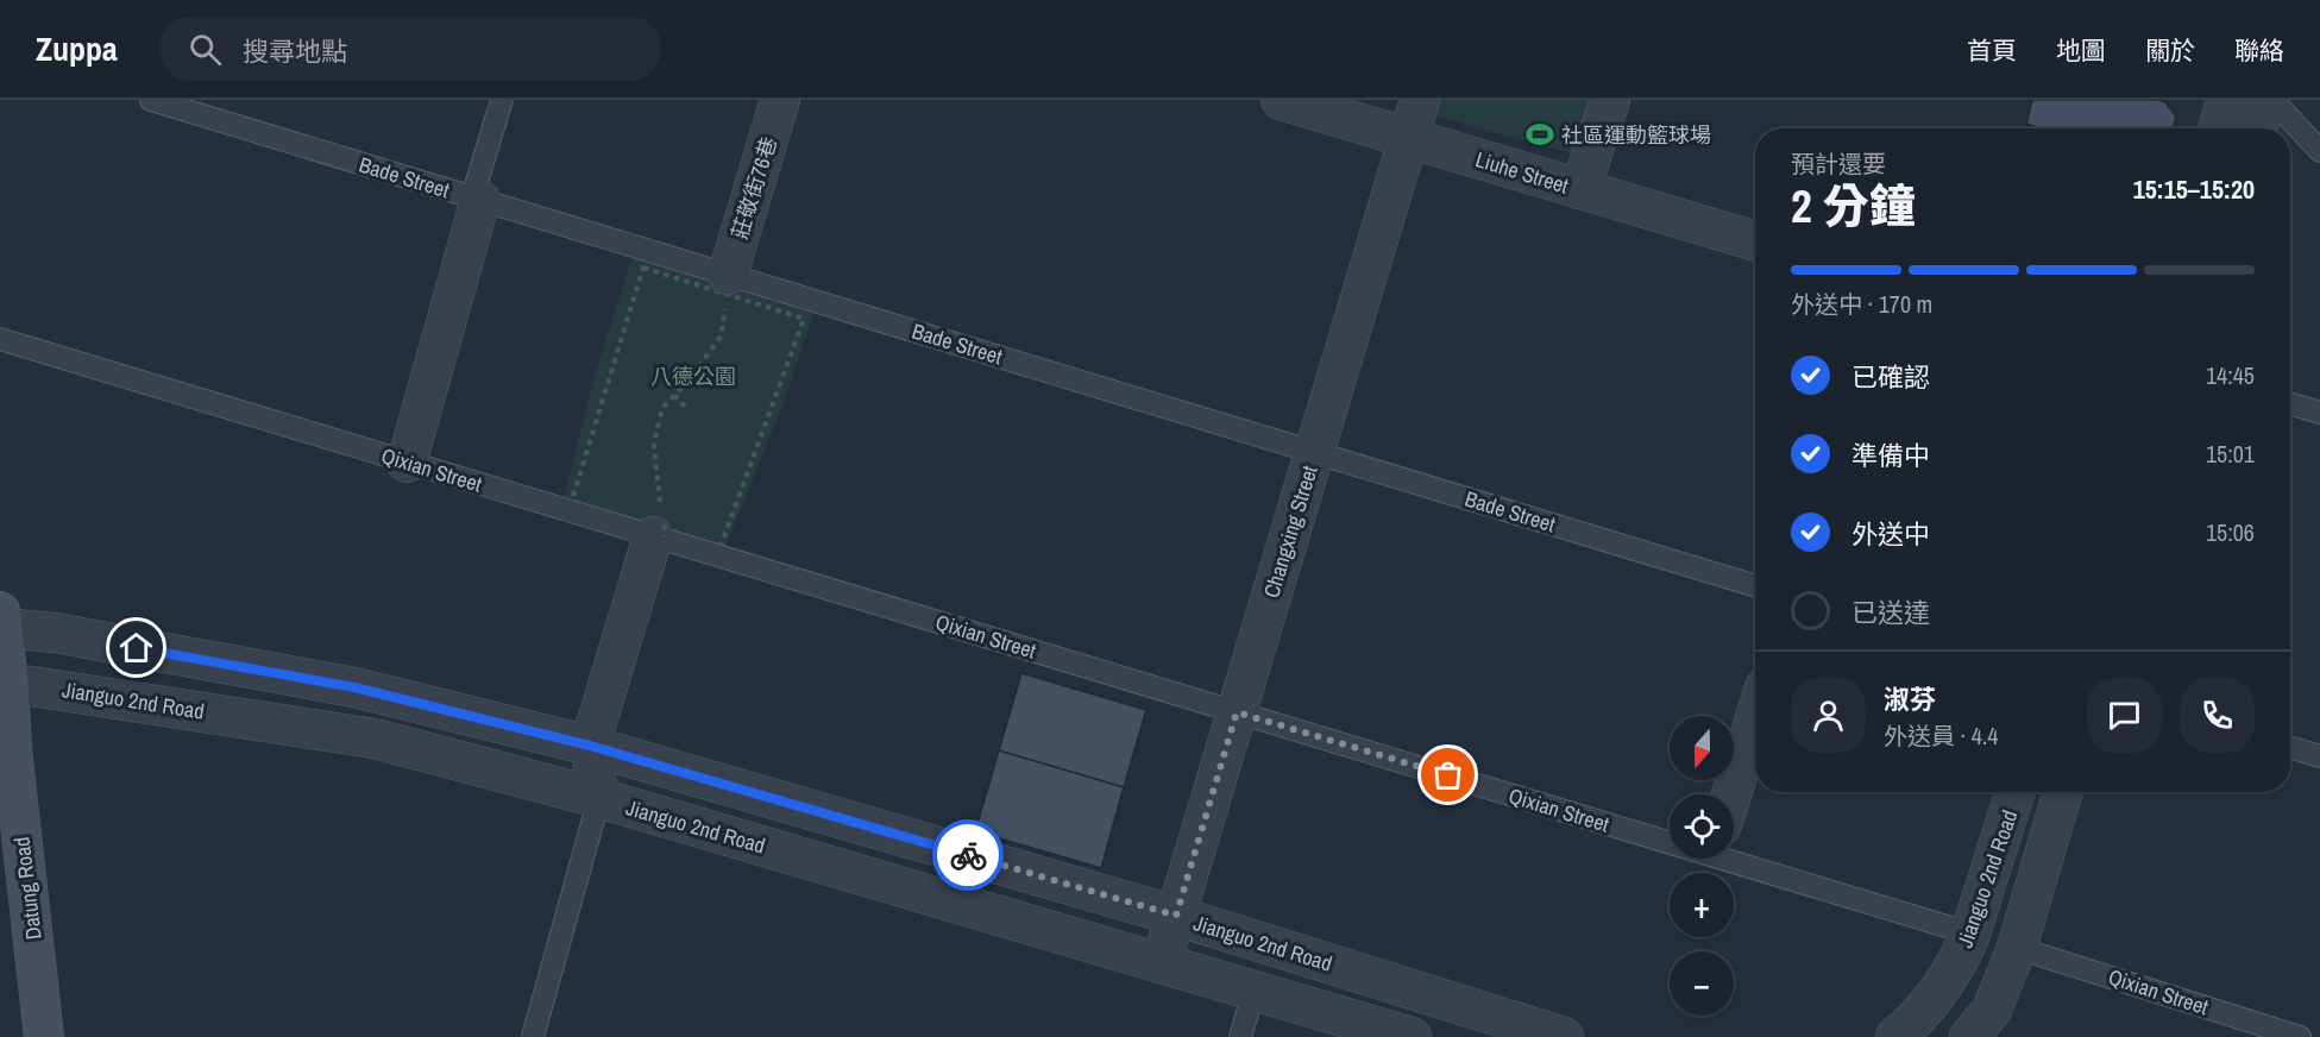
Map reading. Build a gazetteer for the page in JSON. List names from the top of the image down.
{
  "streets": {
    "main road": ["Datung Road"],
    "street": [
      "Liuhe Street",
      "莊敬街76巷",
      "Changxing Street",
      "Jianguo 2nd Road"
    ],
    "lane": ["Bade Street", "Qixian Street"]
  },
  "crossings": [
    ["Liuhe Street", "Changxing Street"],
    ["Bade Street", "莊敬街76巷"],
    ["Bade Street", "Changxing Street"],
    ["Qixian Street", "Changxing Street"],
    ["Qixian Street", "Jianguo 2nd Road"],
    ["Changxing Street", "Jianguo 2nd Road"],
    ["Jianguo 2nd Road", "Datung Road"]
  ],
  "parks": ["八德公園"],
  "places": {
    "sports": ["社區運動籃球場"]
  },
  "north": "bottom",
  "page": {
    "header": "Zuppa",
    "search": "搜尋地點",
    "nav": [
      "首頁",
      "地圖",
      "關於",
      "聯絡"
    ],
    "heading": ["2 分鐘", "預計還要", "15:15–15:20"],
    "panel": ["淑芬", "外送員 · 4.4"],
    "bar": "外送中 · 170 m",
    "list": [
      ["已確認", "14:45"],
      ["準備中", "15:01"],
      ["外送中", "15:06"],
      "已送達"
    ],
    "map_buttons": ["+", "−"]
  }
}
